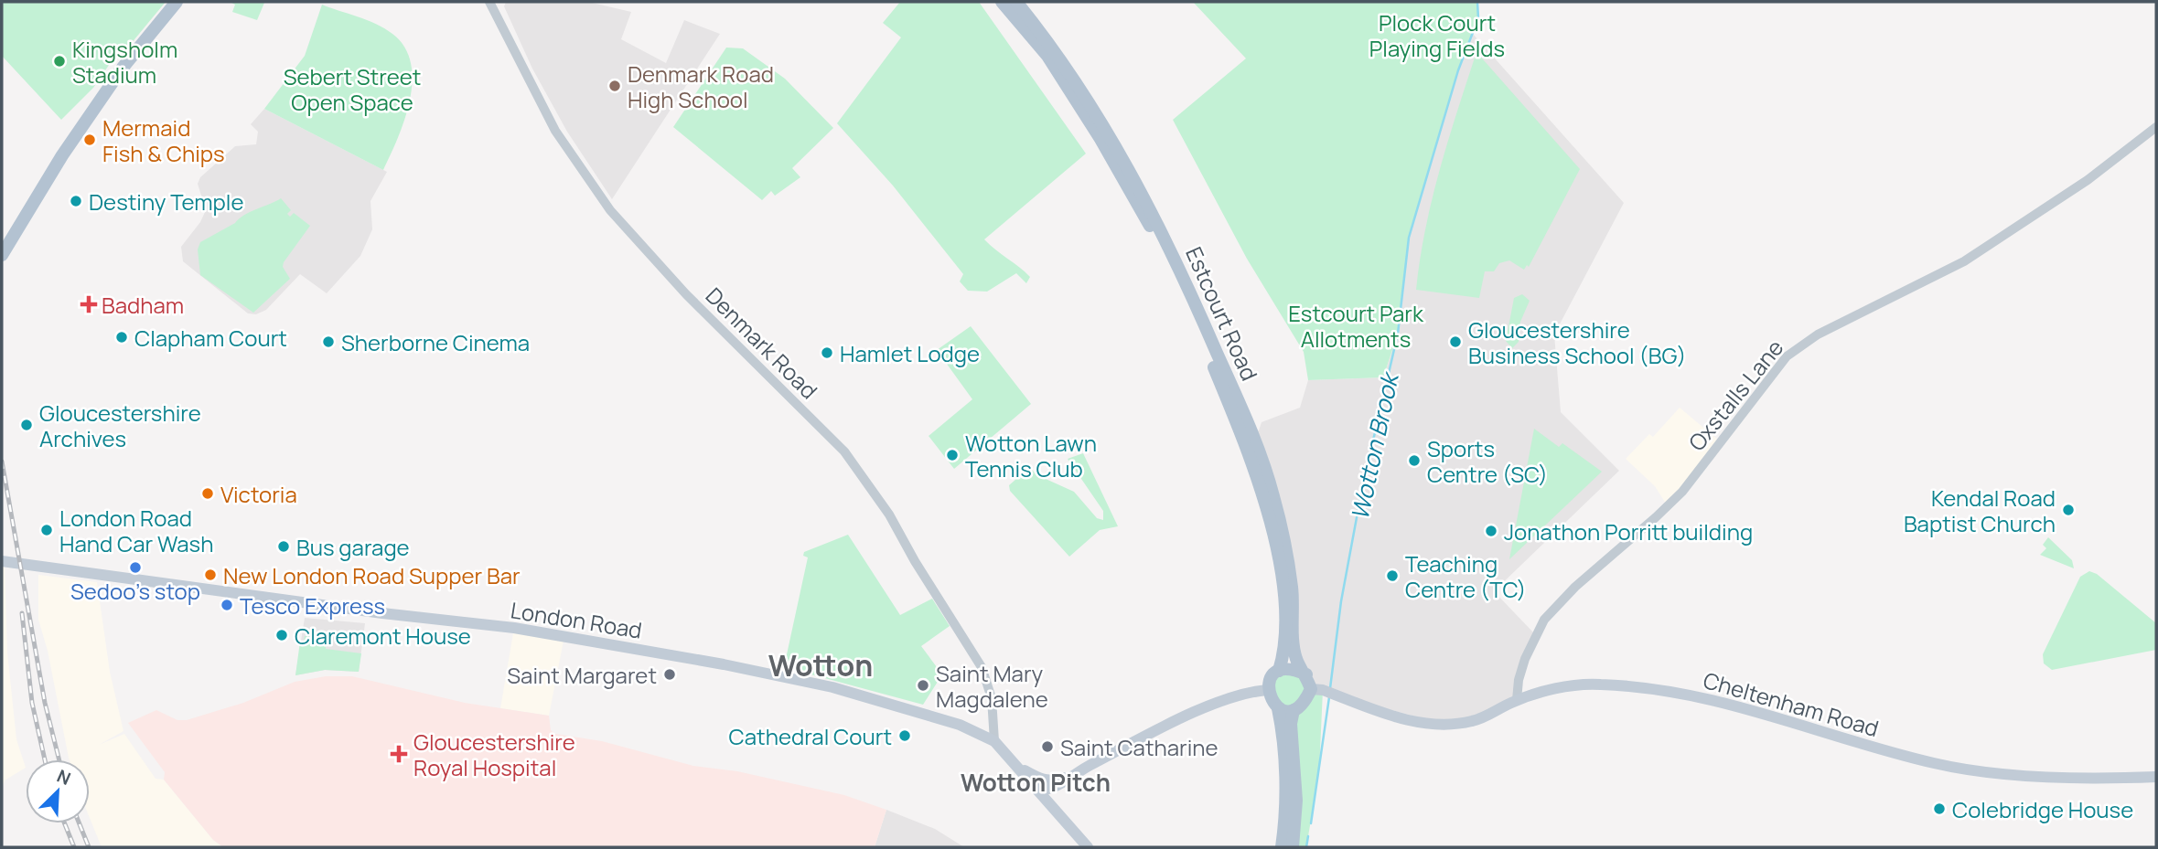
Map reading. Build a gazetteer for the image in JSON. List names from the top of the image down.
{
  "streets": {
    "main road": ["Estcourt Road", "London Road", "Cheltenham Road"],
    "street": ["Denmark Road", "Oxstalls Lane"]
  },
  "crossings": [
    ["Estcourt Road", "Cheltenham Road"],
    ["Denmark Road", "London Road"],
    ["Oxstalls Lane", "Cheltenham Road"]
  ],
  "districts": ["Wotton", "Wotton Pitch"],
  "water": ["Wotton Brook"],
  "parks": ["Plock Court Playing Fields", "Sebert Street Open Space", "Estcourt Park Allotments"],
  "places": {
    "other": [
      "Kingsholm Stadium",
      "Denmark Road High School",
      "Mermaid Fish & Chips",
      "Destiny Temple",
      "Clapham Court",
      "Sherborne Cinema",
      "Gloucestershire Business School (BG)",
      "Hamlet Lodge",
      "Gloucestershire Archives",
      "Wotton Lawn Tennis Club",
      "Sports Centre (SC)",
      "Victoria",
      "Kendal Road Baptist Church",
      "London Road Hand Car Wash",
      "Jonathon Porritt building",
      "Bus garage",
      "Sedoo's stop",
      "New London Road Supper Bar",
      "Teaching Centre (TC)",
      "Tesco Express",
      "Claremont House",
      "Saint Margaret",
      "Saint Mary Magdalene",
      "Cathedral Court",
      "Saint Catharine",
      "Colebridge House"
    ],
    "health": ["Badham", "Gloucestershire Royal Hospital"]
  },
  "north": "top right"
}
